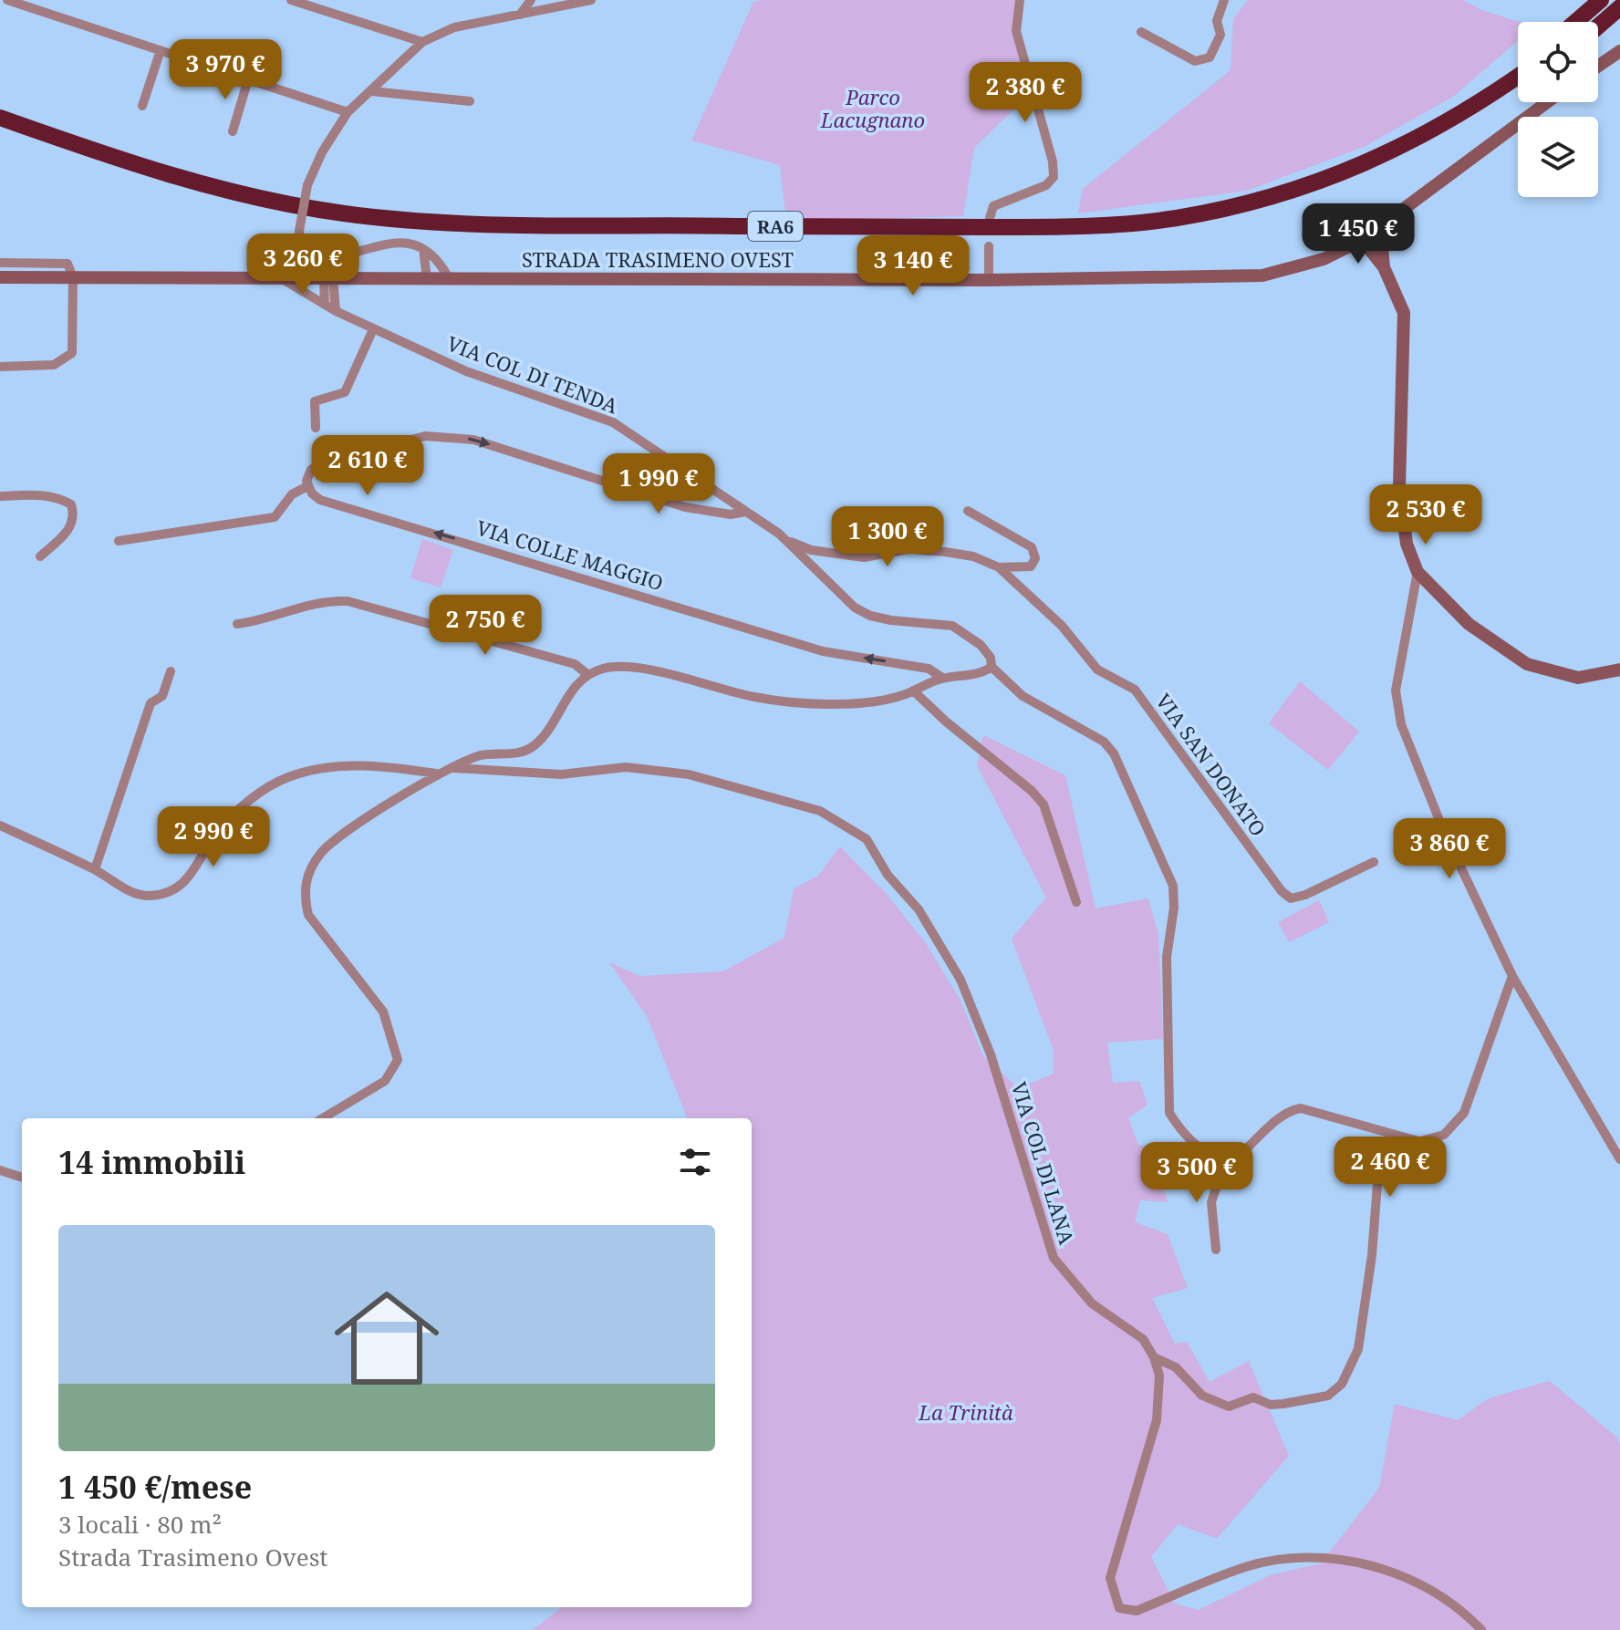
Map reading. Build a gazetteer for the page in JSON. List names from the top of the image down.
{
  "streets": {
    "highway": ["RA6"],
    "main road": ["STRADA TRASIMENO OVEST"],
    "street": [
      "VIA COL DI TENDA",
      "VIA COLLE MAGGIO",
      "VIA SAN DONATO",
      "VIA COL DI LANA"
    ]
  },
  "crossings": [
    ["STRADA TRASIMENO OVEST", "VIA COL DI TENDA"],
    ["VIA COL DI TENDA", "VIA SAN DONATO"]
  ],
  "parks": ["Parco Lacugnano", "La Trinità"],
  "page": {
    "price": [
      "3 970 €",
      "2 380 €",
      "1 450 €",
      "3 260 €",
      "3 140 €",
      "2 610 €",
      "1 990 €",
      "2 530 €",
      "1 300 €",
      "2 750 €",
      "2 990 €",
      "3 860 €",
      "2 460 €",
      "3 500 €"
    ],
    "heading": "14 immobili",
    "list": [
      {
        "name": "1 450 €/mese",
        "note": "3 locali · 80 m² · Strada Trasimeno Ovest"
      }
    ]
  }
}
